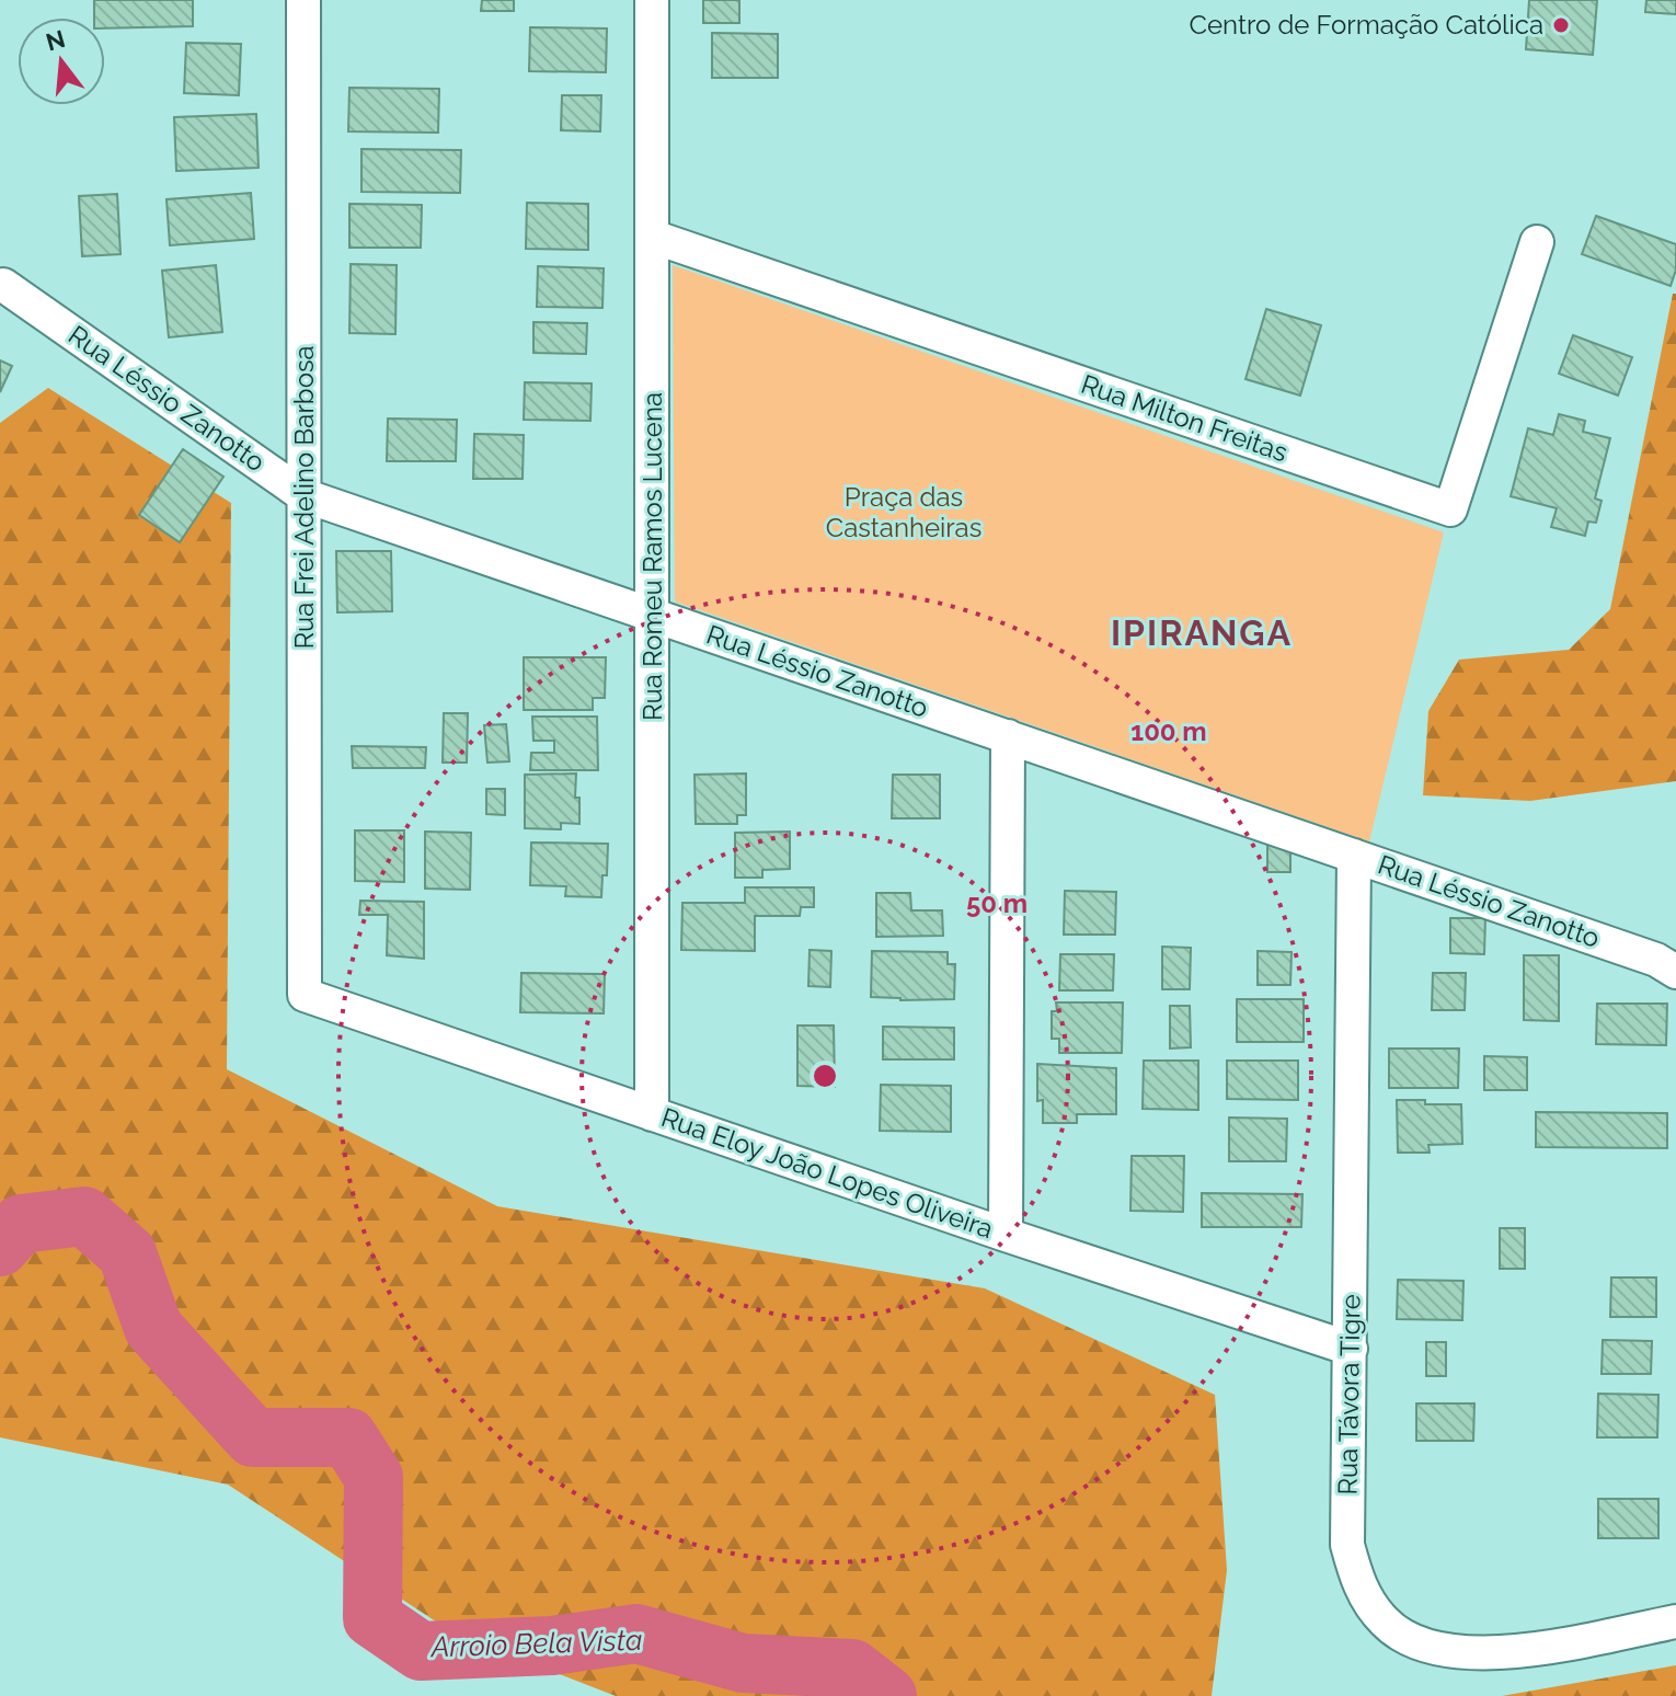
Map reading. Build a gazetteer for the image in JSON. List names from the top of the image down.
{
  "streets": {
    "street": [
      "Rua Léssio Zanotto",
      "Rua Milton Freitas",
      "Rua Frei Adelino Barbosa",
      "Rua Romeu Ramos Lucena",
      "Rua Eloy João Lopes Oliveira",
      "Rua Távora Tigre"
    ]
  },
  "crossings": [
    ["Rua Léssio Zanotto", "Rua Frei Adelino Barbosa"],
    ["Rua Léssio Zanotto", "Rua Romeu Ramos Lucena"],
    ["Rua Léssio Zanotto", "Rua Távora Tigre"],
    ["Rua Milton Freitas", "Rua Romeu Ramos Lucena"],
    ["Rua Frei Adelino Barbosa", "Rua Eloy João Lopes Oliveira"],
    ["Rua Romeu Ramos Lucena", "Rua Eloy João Lopes Oliveira"],
    ["Rua Eloy João Lopes Oliveira", "Rua Távora Tigre"]
  ],
  "districts": ["IPIRANGA"],
  "water": ["Arroio Bela Vista"],
  "parks": ["Praça das Castanheiras"],
  "places": ["Centro de Formação Católica"],
  "north": "top",
  "rings": ["100 m", "50 m"]
}
